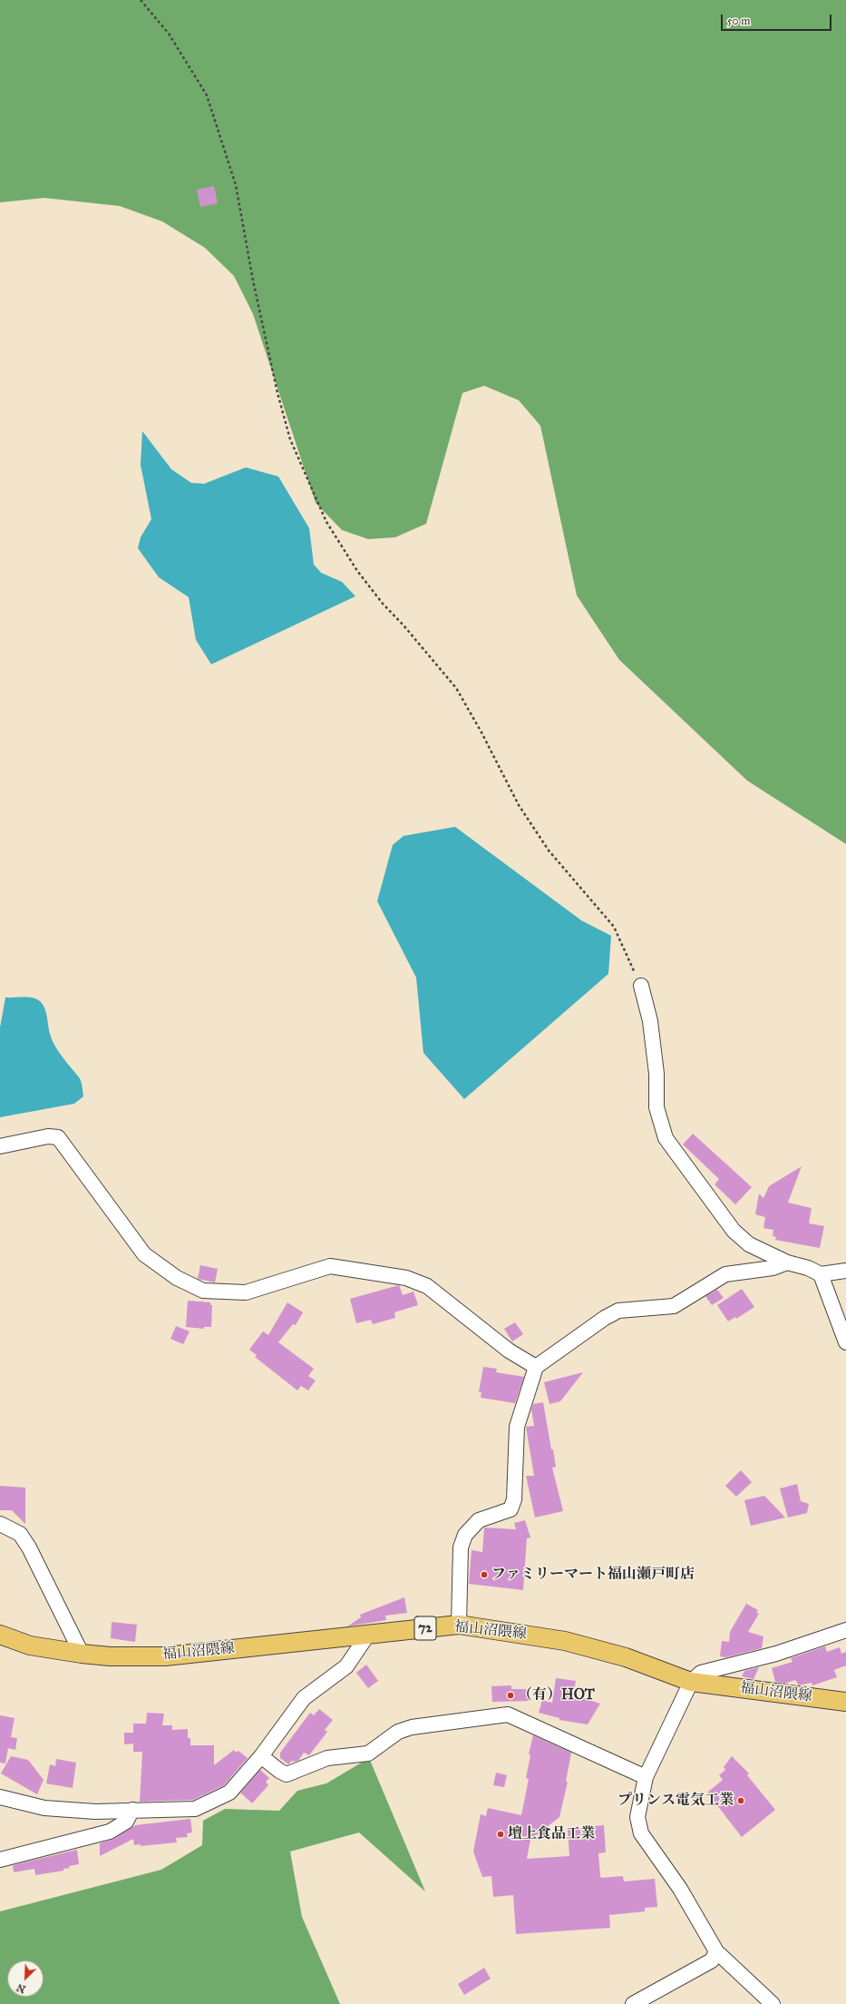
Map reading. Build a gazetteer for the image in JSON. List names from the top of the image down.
{
  "streets": {
    "main road": ["72", "福山沼隈線"]
  },
  "places": [
    "ファミリーマート福山瀬戸町店",
    "（有）HOT",
    "プリンス電気工業",
    "壇上食品工業"
  ],
  "scale_bar": "50 m",
  "north": "bottom left"
}
